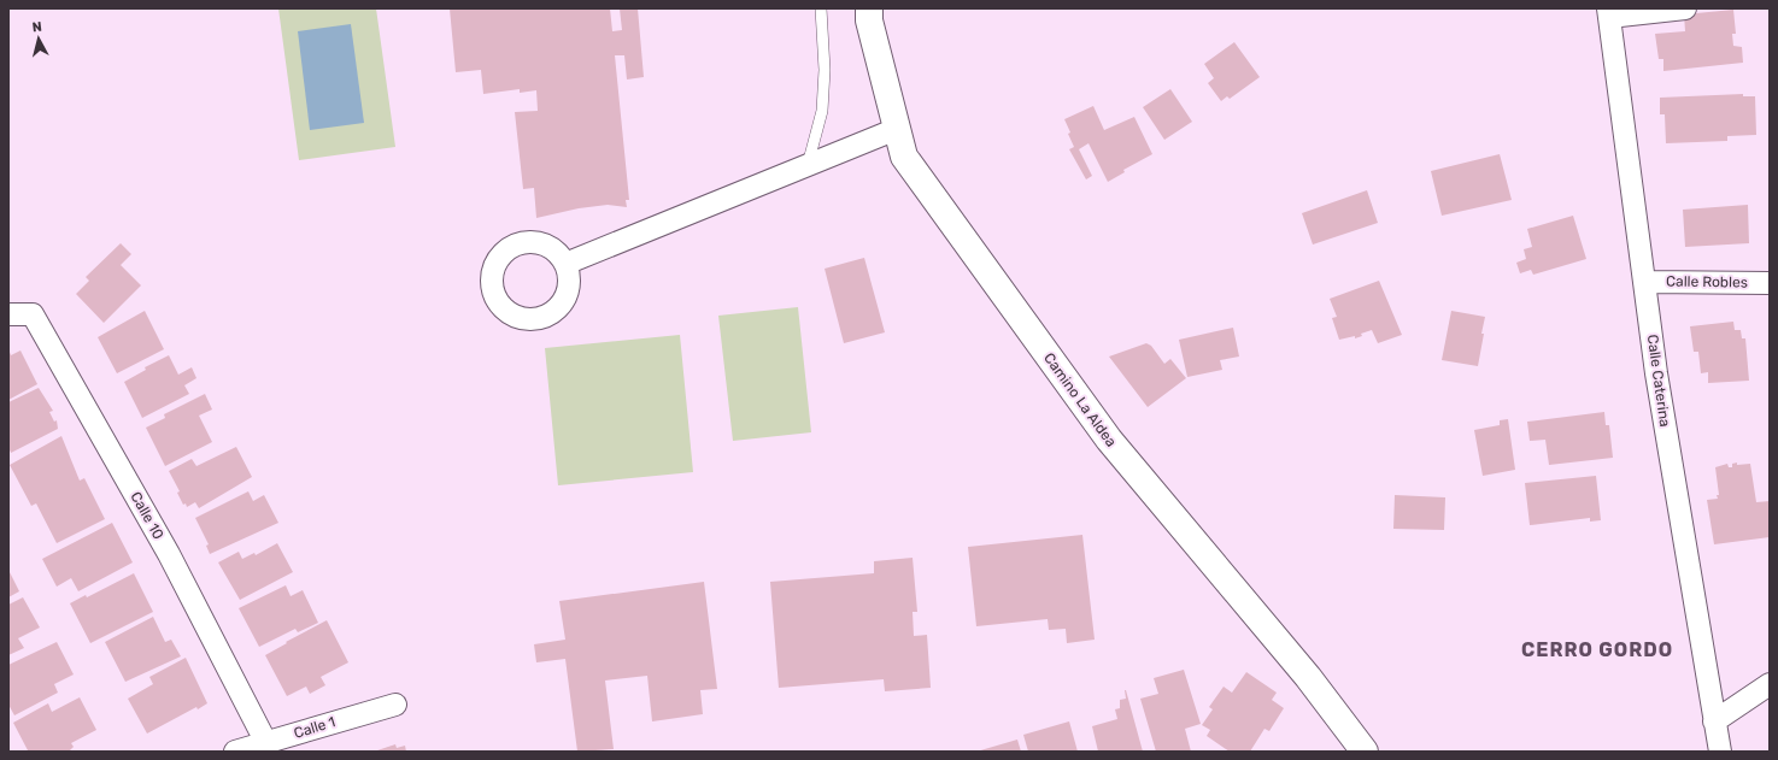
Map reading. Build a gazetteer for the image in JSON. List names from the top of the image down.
{
  "streets": {
    "street": [
      "Calle Robles",
      "Calle Caterina",
      "Camino La Aldea",
      "Calle 10",
      "Calle 1"
    ]
  },
  "crossings": [
    ["Calle Robles", "Calle Caterina"],
    ["Calle 10", "Calle 1"]
  ],
  "districts": ["CERRO GORDO"],
  "north": "top"
}
